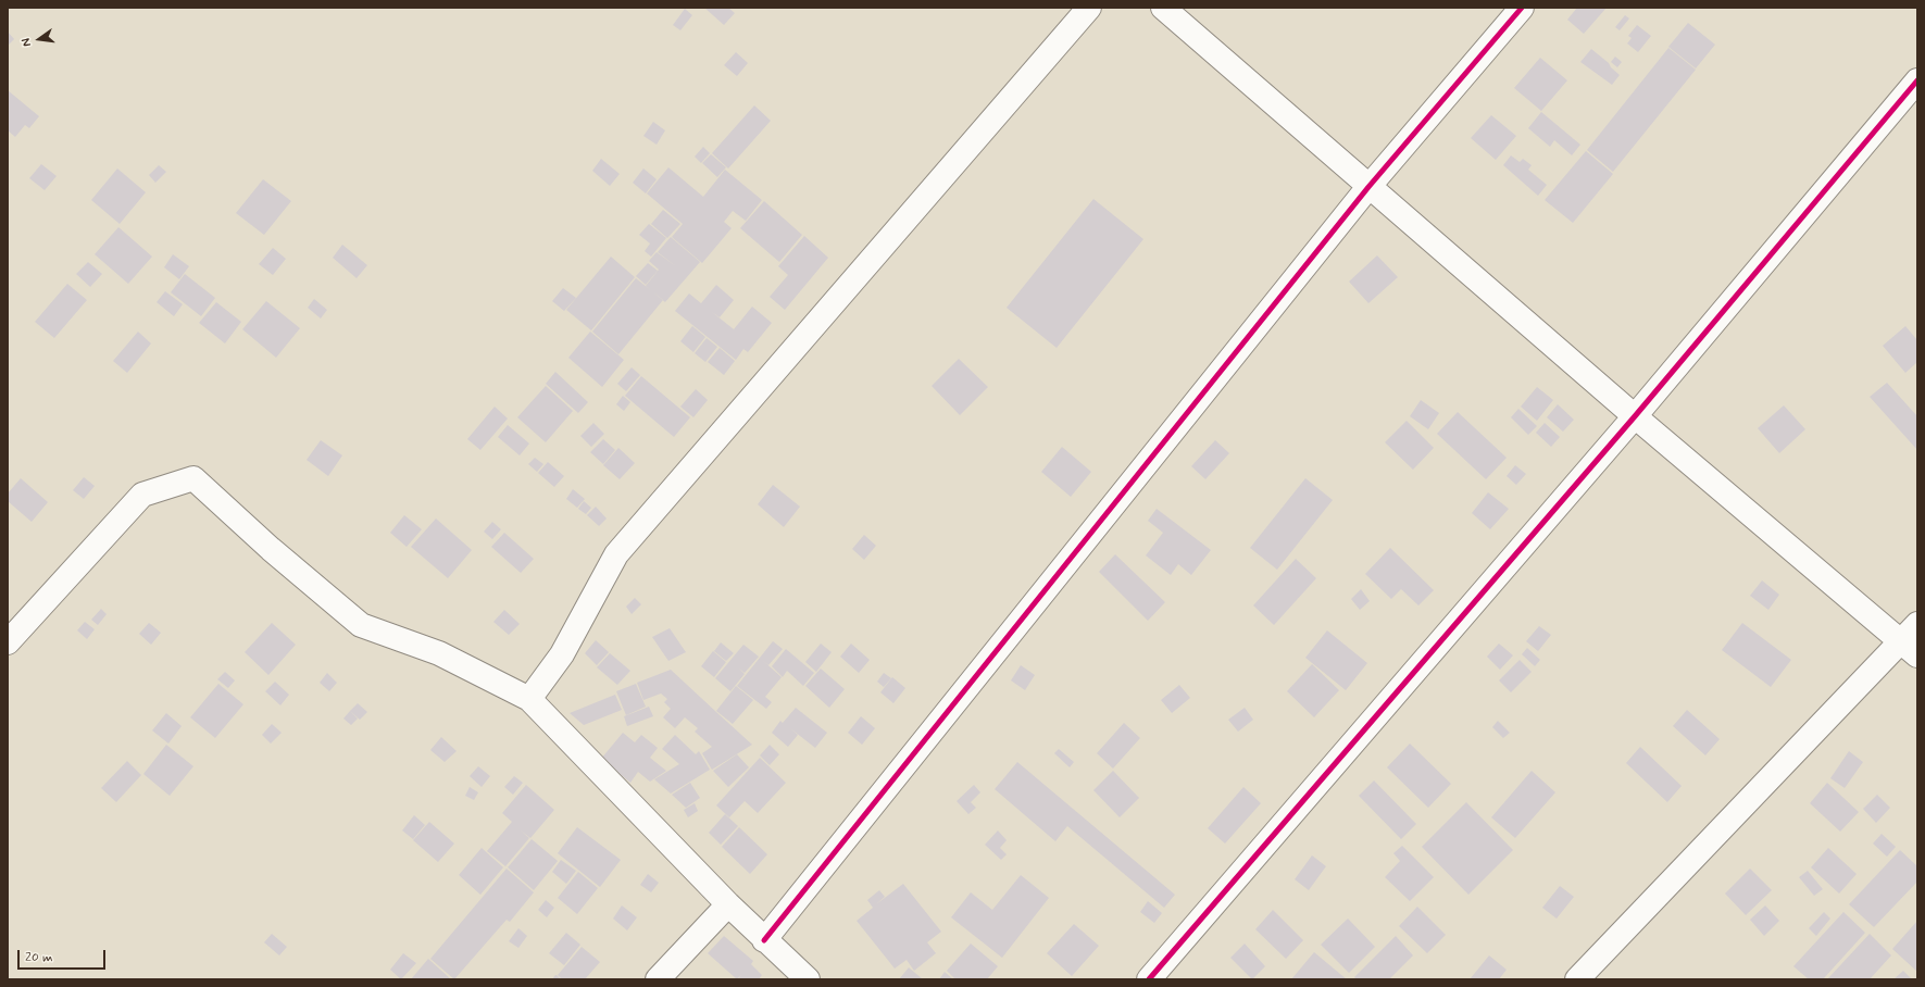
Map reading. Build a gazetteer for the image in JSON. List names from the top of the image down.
{
  "scale_bar": "20 m",
  "north": "left"
}
